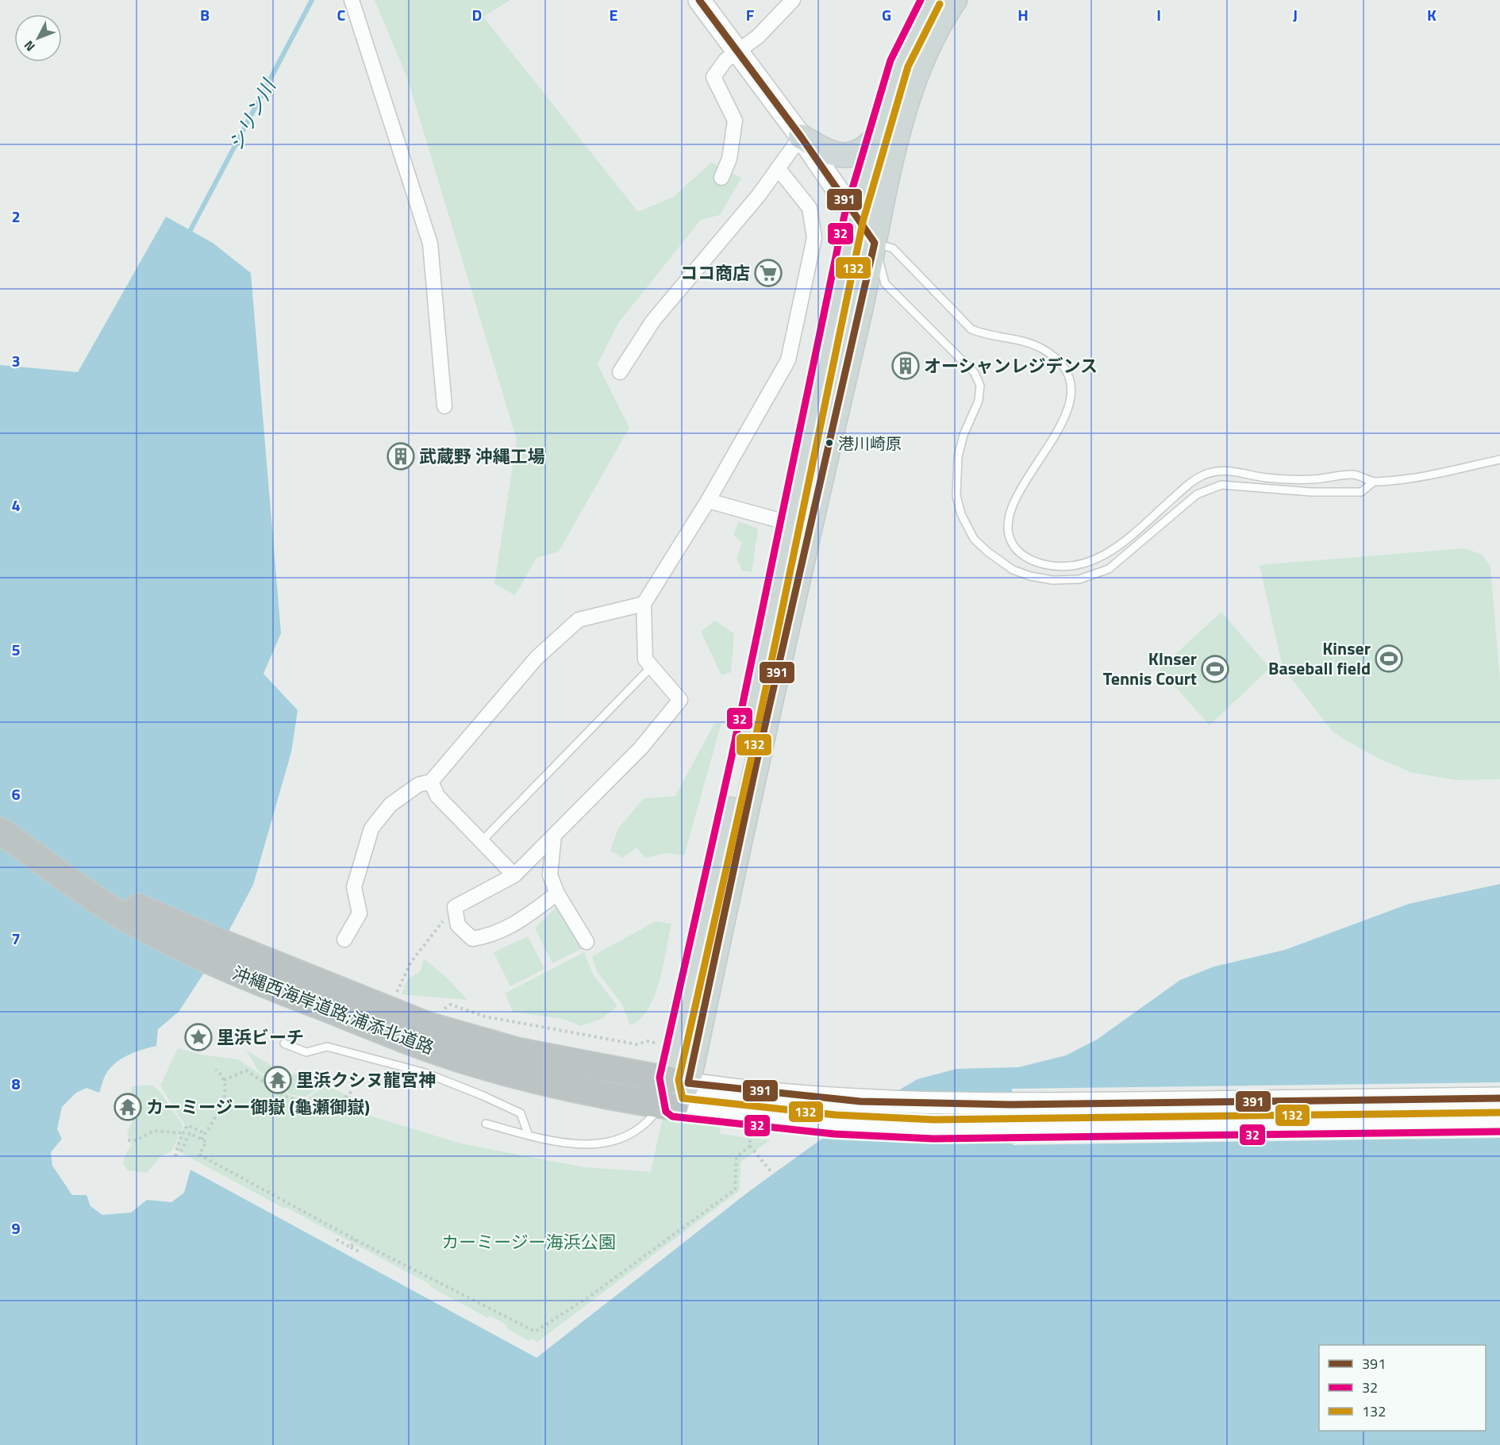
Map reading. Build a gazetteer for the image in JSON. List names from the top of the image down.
{
  "streets": {
    "highway": ["沖縄西海岸道路;浦添北道路"]
  },
  "water": ["シリン川"],
  "parks": ["カーミージー海浜公園"],
  "places": {
    "supermarket": ["ココ商店"],
    "building": ["オーシャンレジデンス", "武蔵野 沖縄工場"],
    "other": ["港川崎原"],
    "sports": ["Kinser Baseball field", "KInser Tennis Court"],
    "place": ["里浜ビーチ"],
    "temple": ["里浜クシヌ龍宮神", "カーミージー御嶽 (龜瀬御嶽)"]
  },
  "lines": ["transit line 391", "transit line 32", "transit line 132"],
  "legend": ["391", "32", "132"],
  "north": "bottom left",
  "grid": {
    "columns": [
      "B",
      "C",
      "D",
      "E",
      "F",
      "G",
      "H",
      "I",
      "J",
      "K"
    ],
    "rows": [
      "2",
      "3",
      "4",
      "5",
      "6",
      "7",
      "8",
      "9"
    ]
  }
}
